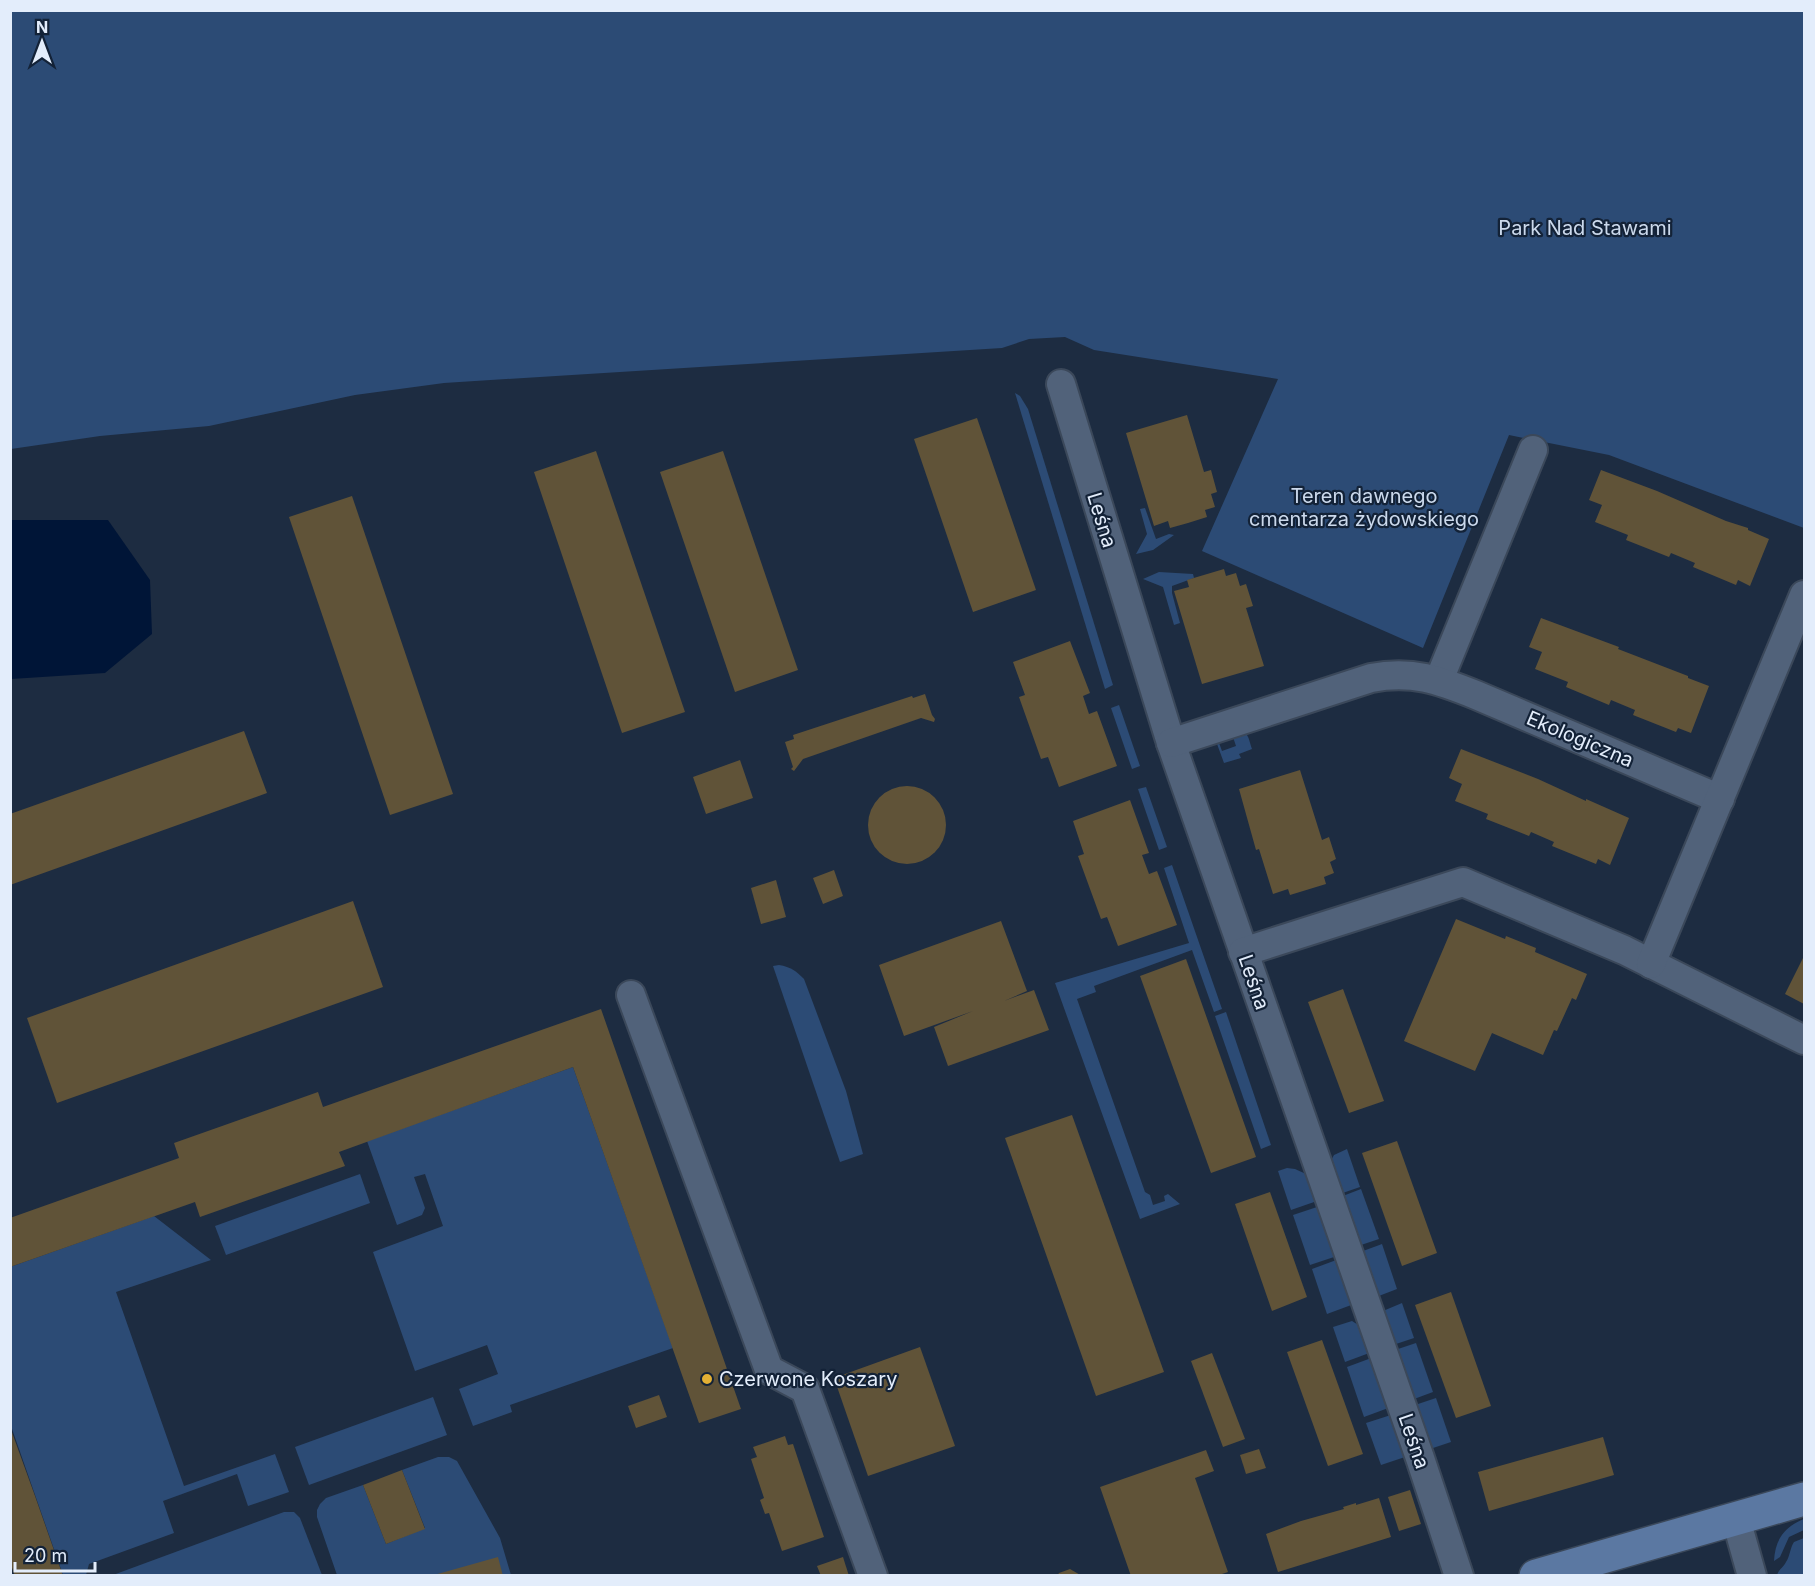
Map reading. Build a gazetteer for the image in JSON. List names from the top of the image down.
{
  "streets": {
    "street": ["Leśna", "Ekologiczna"]
  },
  "crossings": [
    ["Leśna", "Ekologiczna"]
  ],
  "parks": ["Park Nad Stawami", "Teren dawnego cmentarza żydowskiego"],
  "places": ["Czerwone Koszary"],
  "scale_bar": "20 m",
  "north": "top"
}
